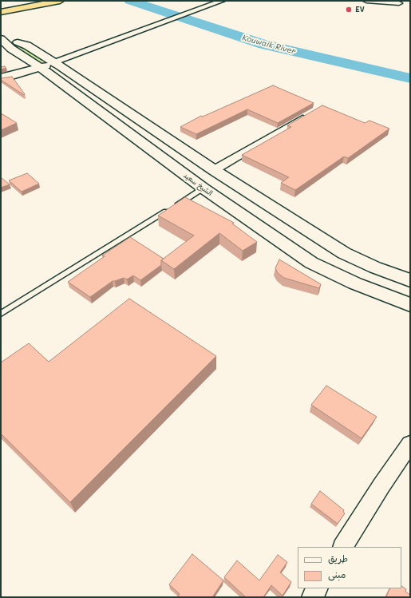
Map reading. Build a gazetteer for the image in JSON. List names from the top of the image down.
{
  "streets": {
    "main road": ["الشيخ سعيد"]
  },
  "water": ["Kouwaik River"],
  "places": ["EV"],
  "legend": ["طريق", "مبنى"]
}
